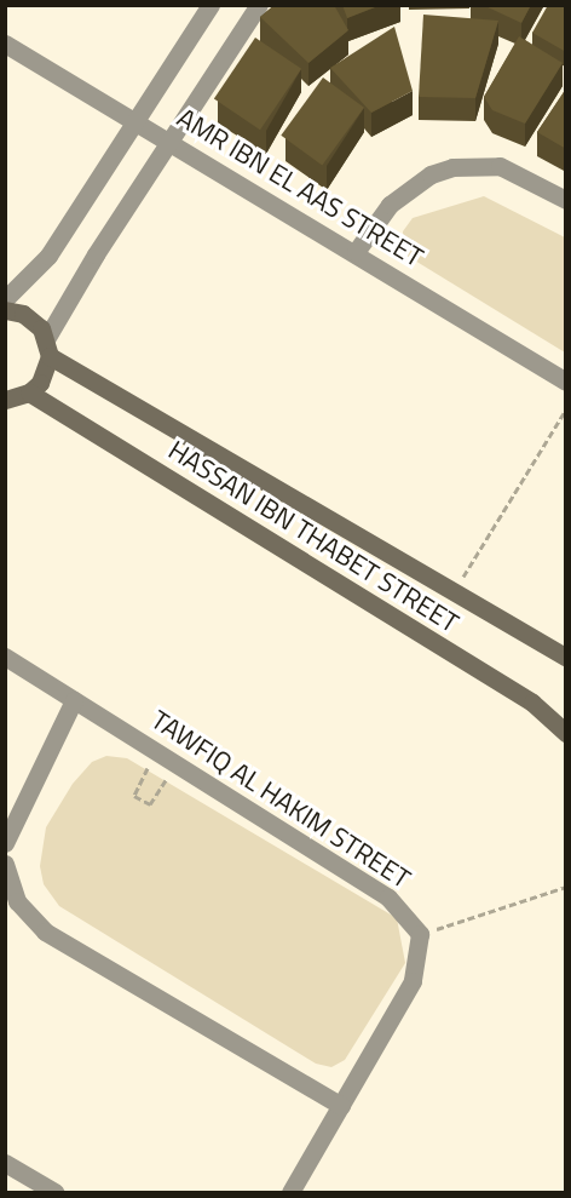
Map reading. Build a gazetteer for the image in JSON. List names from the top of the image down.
{
  "streets": {
    "street": ["AMR IBN EL AAS STREET", "HASSAN IBN THABET STREET", "TAWFIQ AL HAKIM STREET"]
  }
}
